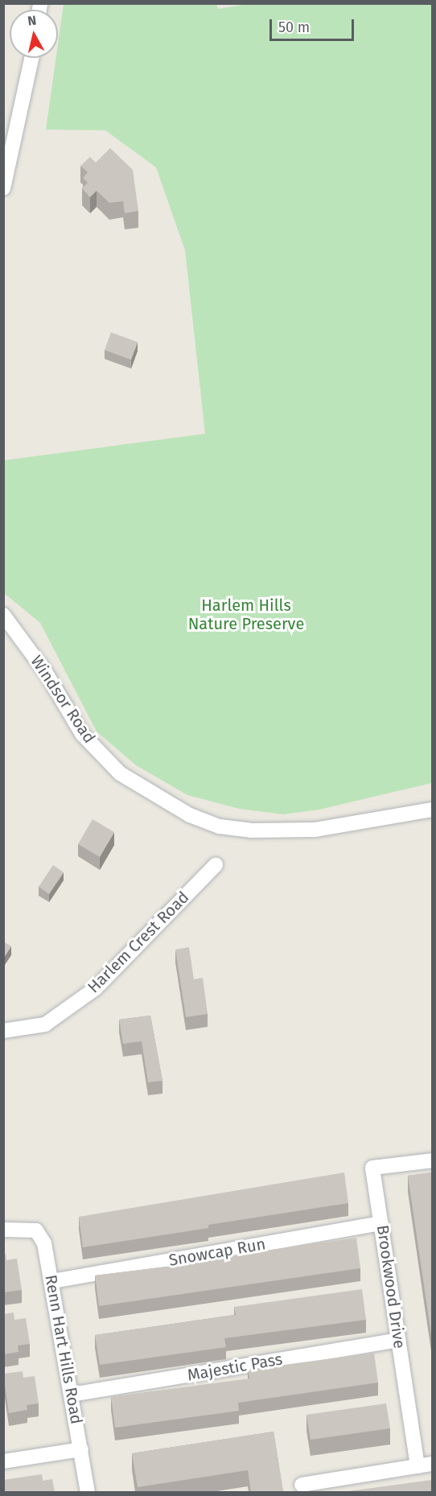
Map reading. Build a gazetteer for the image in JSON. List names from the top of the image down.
{
  "streets": {
    "street": [
      "Windsor Road",
      "Harlem Crest Road",
      "Snowcap Run",
      "Brookwood Drive",
      "Renn Hart Hills Road",
      "Majestic Pass"
    ]
  },
  "crossings": [
    ["Snowcap Run", "Brookwood Drive"],
    ["Snowcap Run", "Renn Hart Hills Road"],
    ["Brookwood Drive", "Majestic Pass"],
    ["Renn Hart Hills Road", "Majestic Pass"]
  ],
  "parks": ["Harlem Hills Nature Preserve"],
  "scale_bar": "50 m",
  "north": "top"
}
